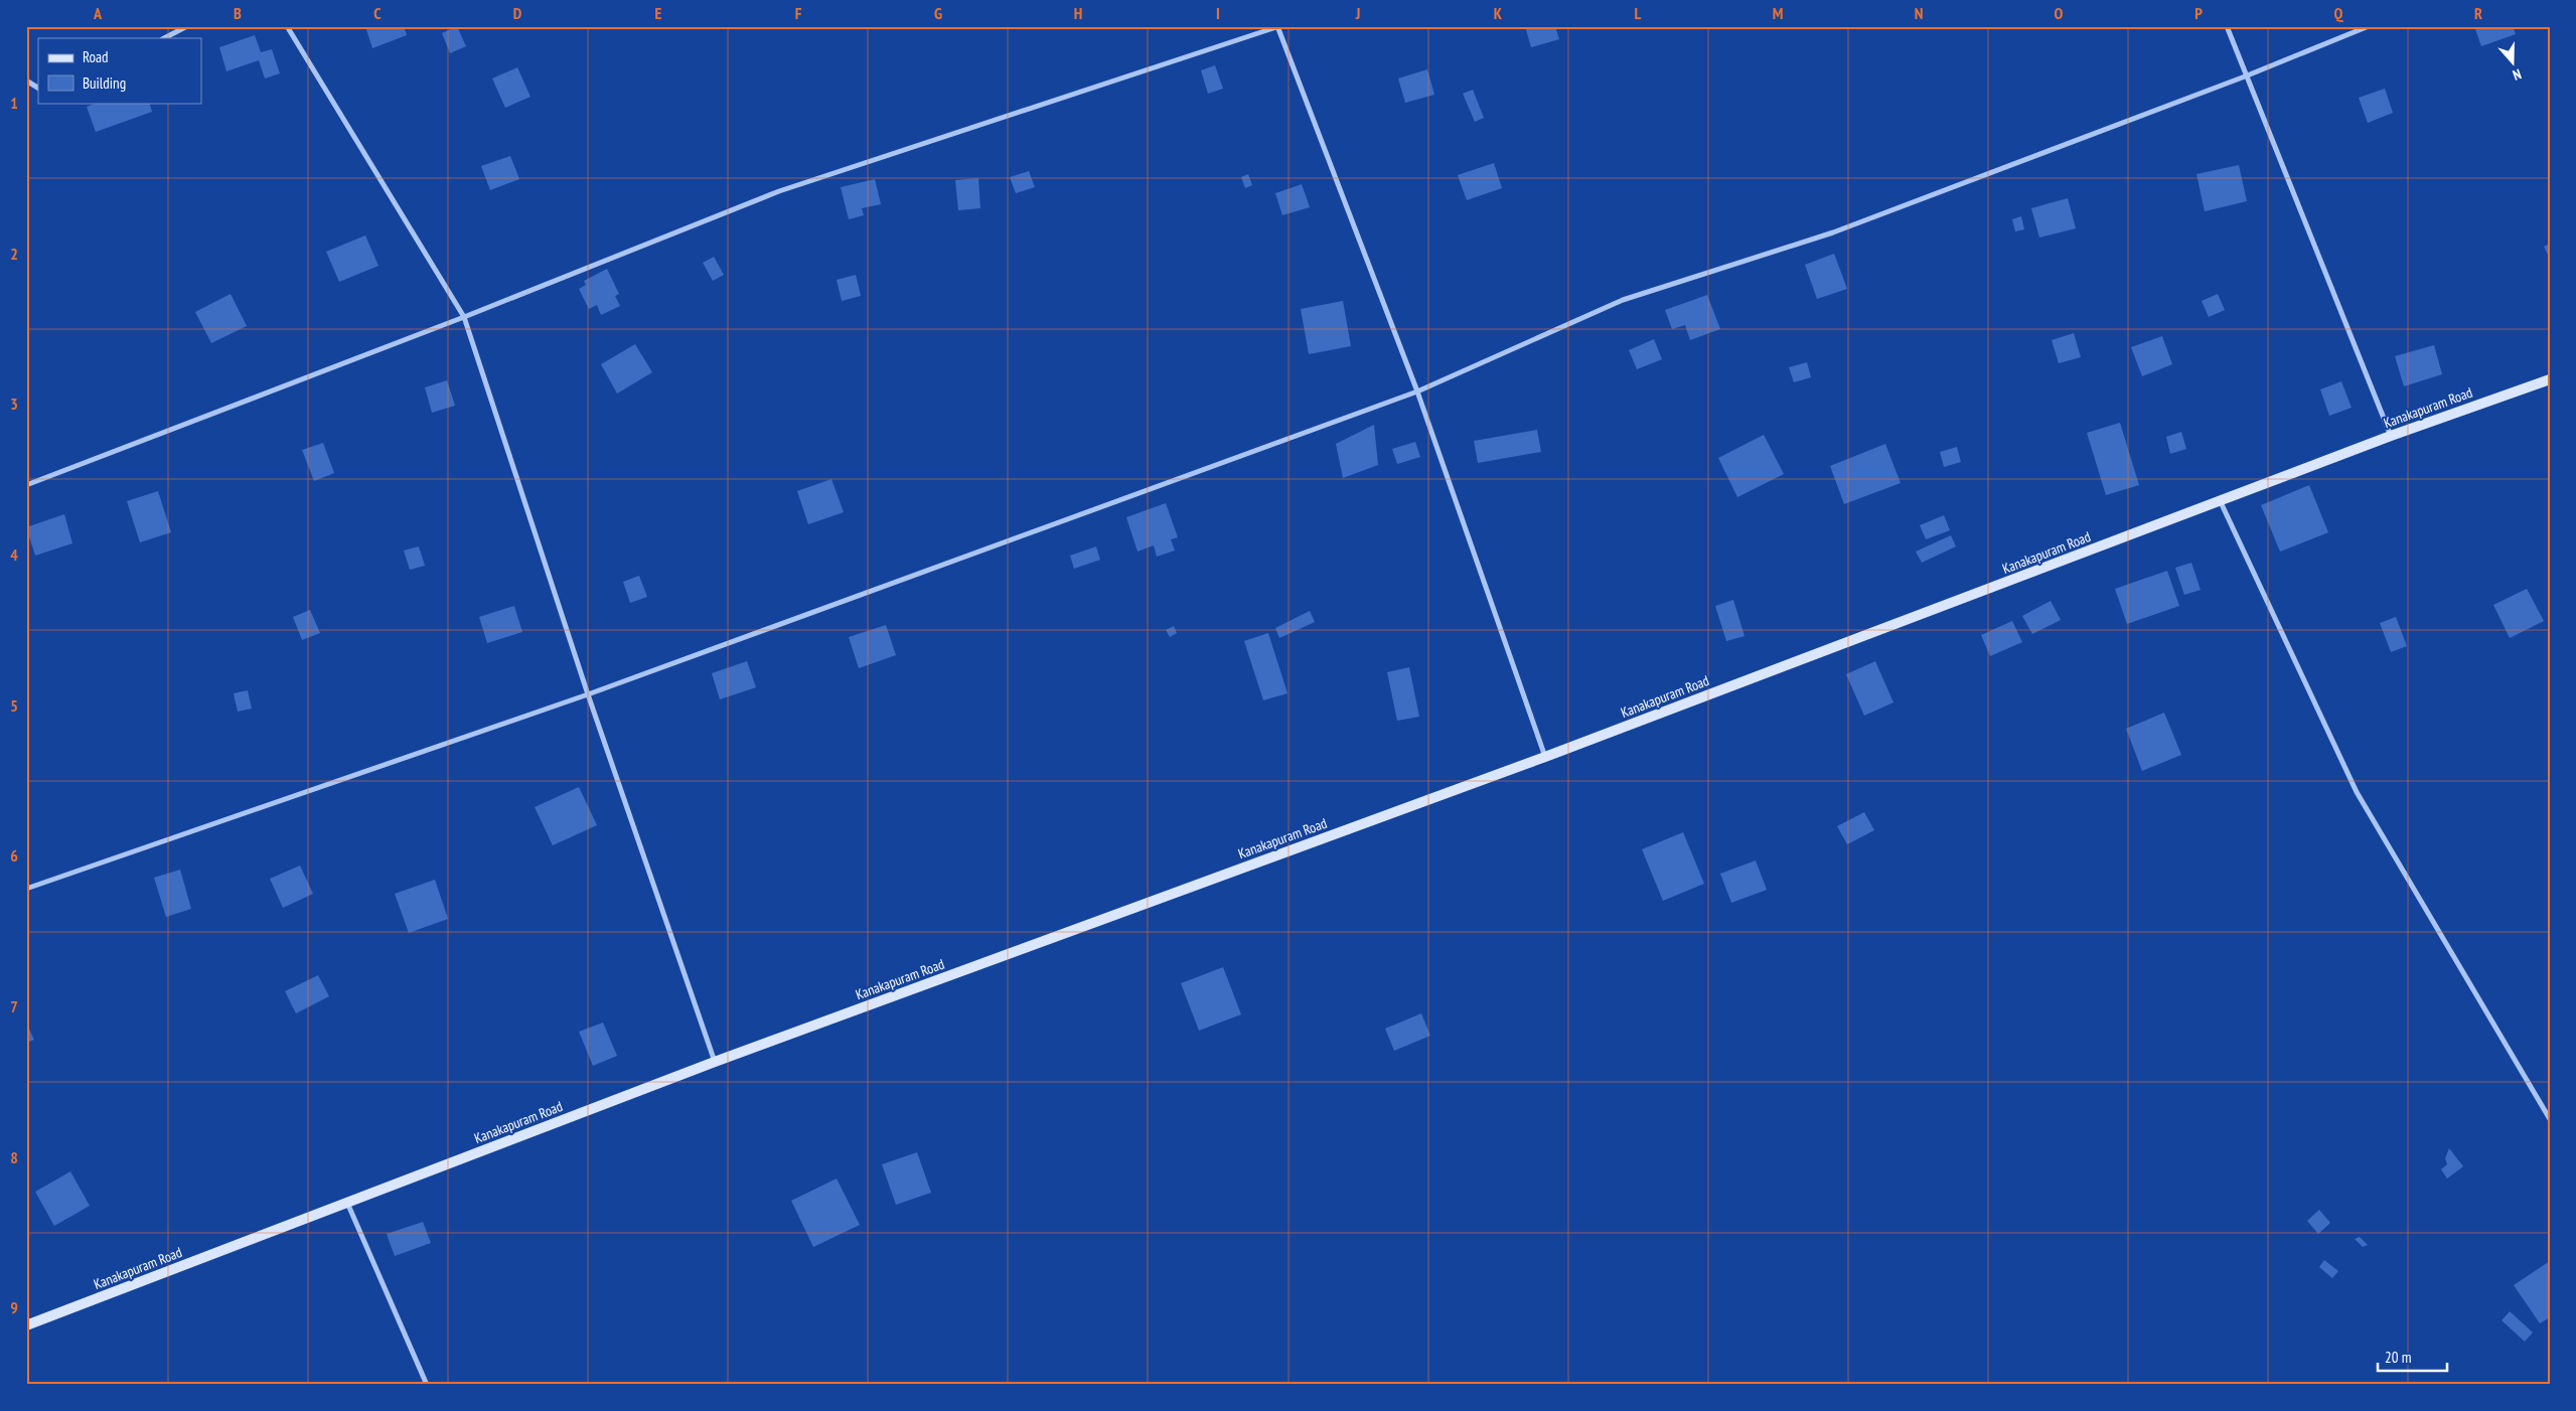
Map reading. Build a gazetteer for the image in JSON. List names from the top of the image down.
{
  "streets": {
    "street": ["Kanakapuram Road"]
  },
  "legend": ["Road", "Building"],
  "scale_bar": "20 m",
  "north": "bottom",
  "grid": {
    "columns": [
      "A",
      "B",
      "C",
      "D",
      "E",
      "F",
      "G",
      "H",
      "I",
      "J",
      "K",
      "L",
      "M",
      "N",
      "O",
      "P",
      "Q",
      "R"
    ],
    "rows": [
      "1",
      "2",
      "3",
      "4",
      "5",
      "6",
      "7",
      "8",
      "9"
    ]
  }
}
